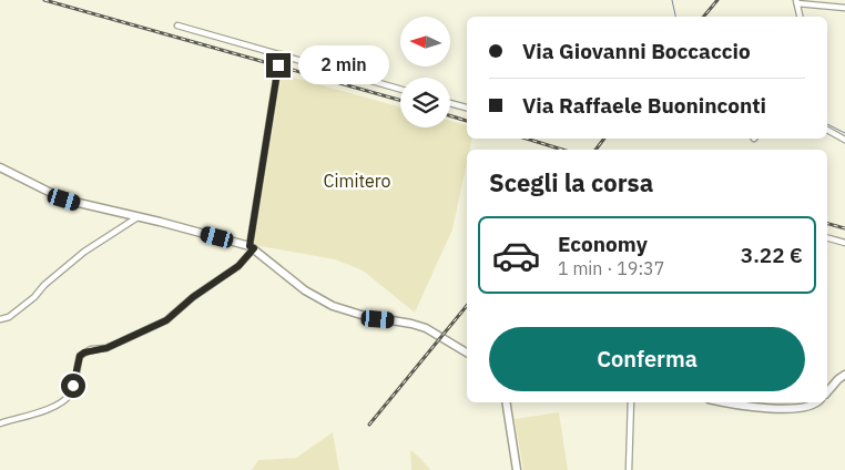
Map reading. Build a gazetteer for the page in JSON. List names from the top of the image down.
{
  "parks": ["Cimitero"],
  "north": "left",
  "page": {
    "banner": ["Via Giovanni Boccaccio", "Via Raffaele Buoninconti"],
    "bubble": "2 min",
    "heading": "Scegli la corsa",
    "list": [
      {
        "name": "Economy",
        "note": "1 min · 19:37",
        "value": "3.22 €"
      }
    ],
    "buttons": "Conferma"
  }
}
